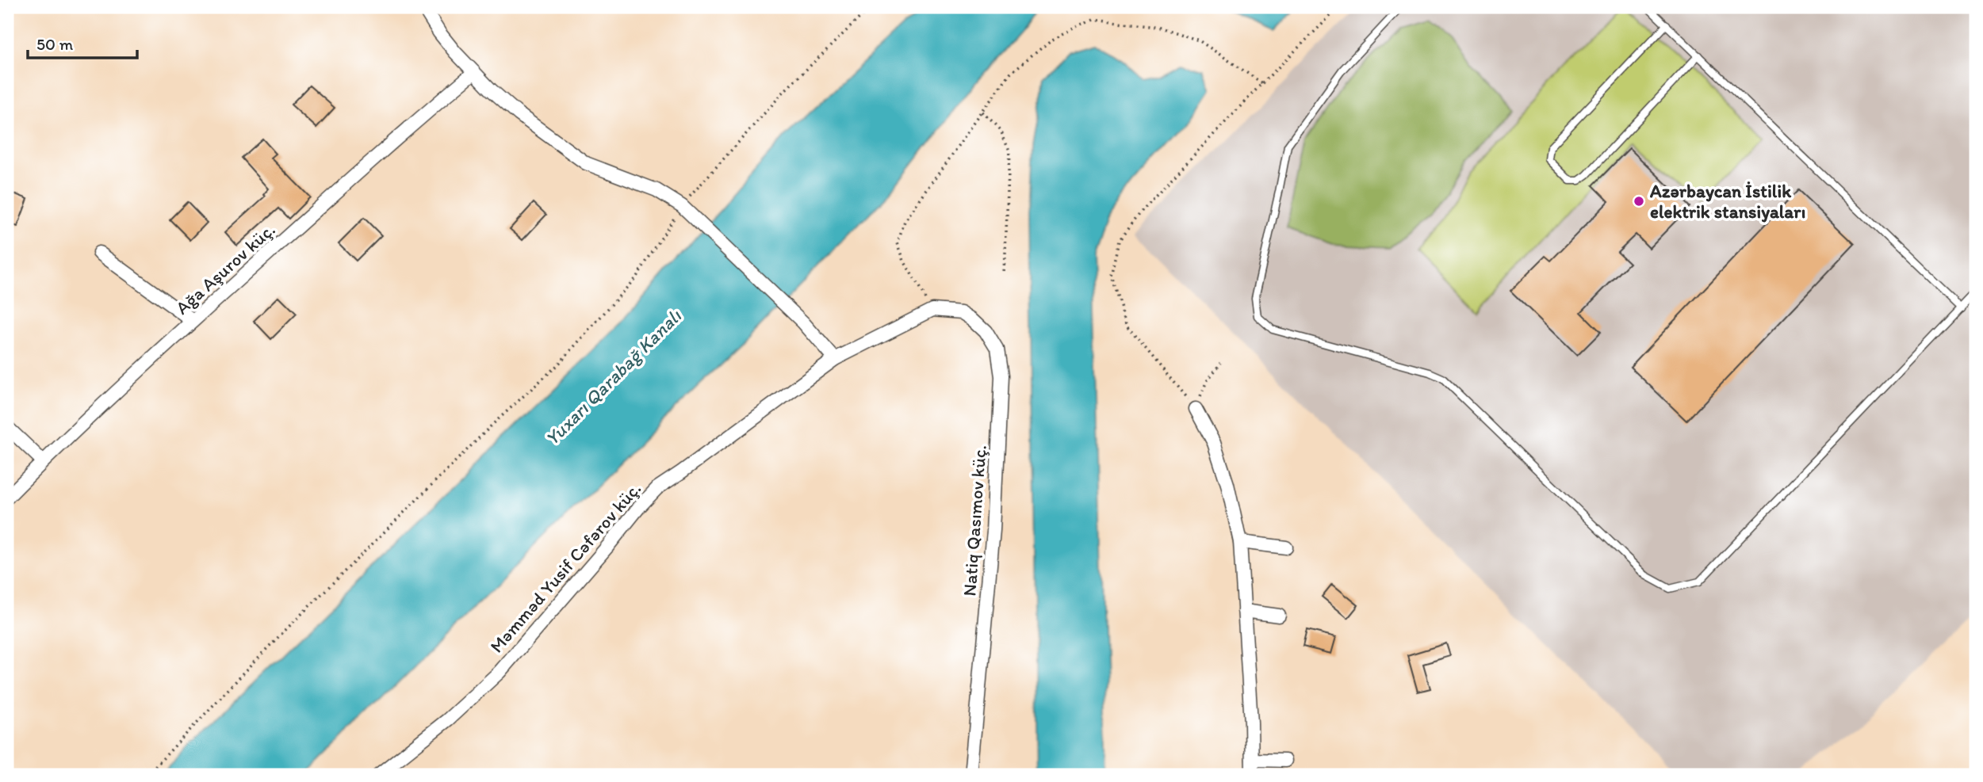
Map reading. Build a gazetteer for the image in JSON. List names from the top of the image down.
{
  "streets": {
    "street": ["Ağa Aşurov küç.", "Natiq Qasımov küç.", "Məmməd Yusif Cəfərov küç."]
  },
  "crossings": [
    ["Natiq Qasımov küç.", "Məmməd Yusif Cəfərov küç."]
  ],
  "water": ["Yuxarı Qarabağ Kanalı"],
  "places": ["Azərbaycan İstilik elektrik stansiyaları"],
  "scale_bar": "50 m"
}
